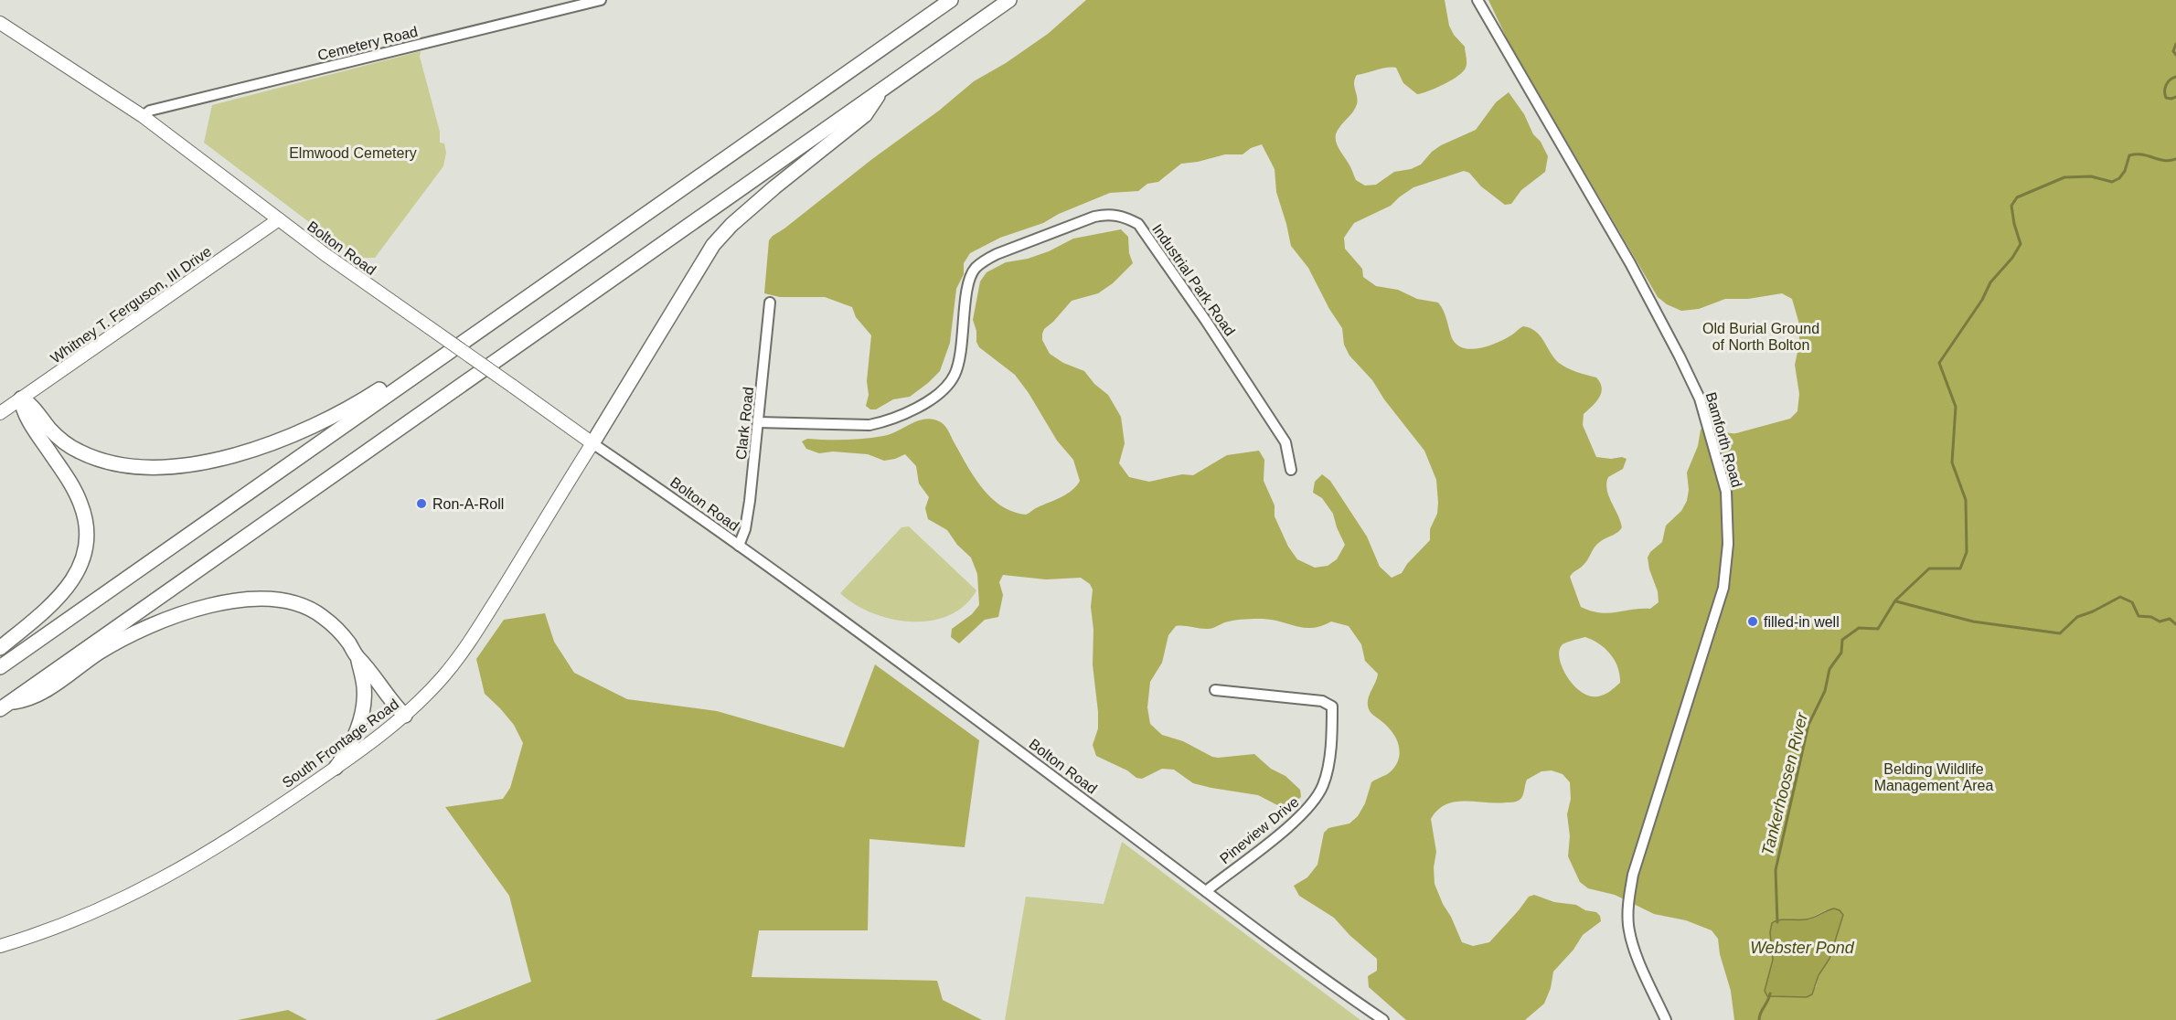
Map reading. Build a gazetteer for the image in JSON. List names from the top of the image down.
{
  "streets": {
    "main road": ["Bolton Road", "Whitney T. Ferguson, III Drive", "South Frontage Road"],
    "street": [
      "Cemetery Road",
      "Industrial Park Road",
      "Clark Road",
      "Bamforth Road",
      "Pineview Drive"
    ]
  },
  "crossings": [
    ["Cemetery Road", "Bolton Road"],
    ["Bolton Road", "Whitney T. Ferguson, III Drive"],
    ["Bolton Road", "Clark Road"],
    ["Bolton Road", "South Frontage Road"],
    ["Bolton Road", "Pineview Drive"],
    ["Industrial Park Road", "Clark Road"]
  ],
  "water": ["Tankerhoosen River", "Webster Pond"],
  "parks": ["Elmwood Cemetery", "Old Burial Ground of North Bolton", "Belding Wildlife Management Area"],
  "places": ["Ron-A-Roll", "filled-in well"]
}
